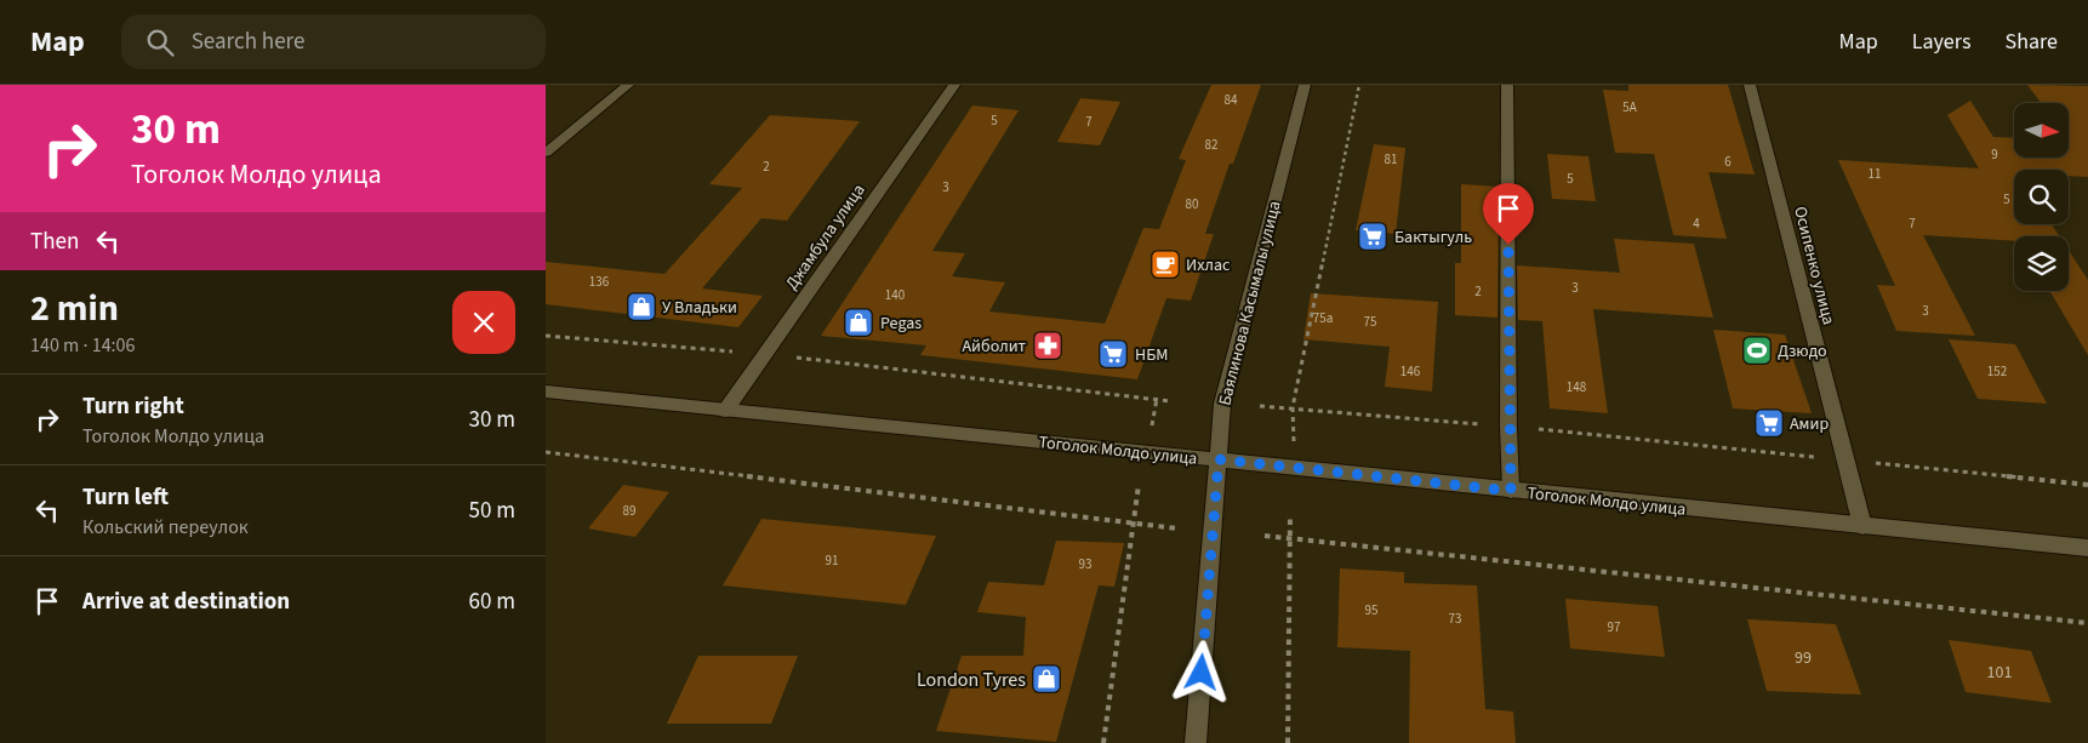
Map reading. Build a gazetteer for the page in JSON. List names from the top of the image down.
{
  "streets": {
    "main road": [
      "Джамбула улица",
      "Осипенко улица",
      "Баялинова Касымалы улица",
      "Тоголок Молдо улица"
    ]
  },
  "crossings": [
    ["Джамбула улица", "Тоголок Молдо улица"],
    ["Осипенко улица", "Тоголок Молдо улица"],
    ["Баялинова Касымалы улица", "Тоголок Молдо улица"]
  ],
  "places": {
    "supermarket": ["Бактыгуль", "НБМ", "Амир"],
    "cafe": ["Ихлас"],
    "shop": ["У Владьки", "Pegas", "London Tyres"],
    "pharmacy": ["Айболит"],
    "sports": ["Дзюдо"]
  },
  "house_numbers": [
    "84",
    "5А",
    "5",
    "7",
    "82",
    "9",
    "81",
    "6",
    "2",
    "11",
    "5",
    "3",
    "5",
    "80",
    "4",
    "7",
    "136",
    "3",
    "2",
    "140",
    "3",
    "75а",
    "75",
    "146",
    "152",
    "148",
    "89",
    "91",
    "93",
    "95",
    "73",
    "97",
    "99",
    "101"
  ],
  "north": "right",
  "page": {
    "header": "Map",
    "search": "Search here",
    "nav": ["Map", "Layers", "Share"],
    "turn": ["30 m", "Тоголок Молдо улица"],
    "then": "Then",
    "heading": ["2 min", "140 m · 14:06"],
    "list": [
      {
        "name": "Turn right",
        "note": "Тоголок Молдо улица",
        "value": "30 m"
      },
      {
        "name": "Turn left",
        "note": "Кольский переулок",
        "value": "50 m"
      },
      {
        "name": "Arrive at destination",
        "value": "60 m"
      }
    ]
  }
}
